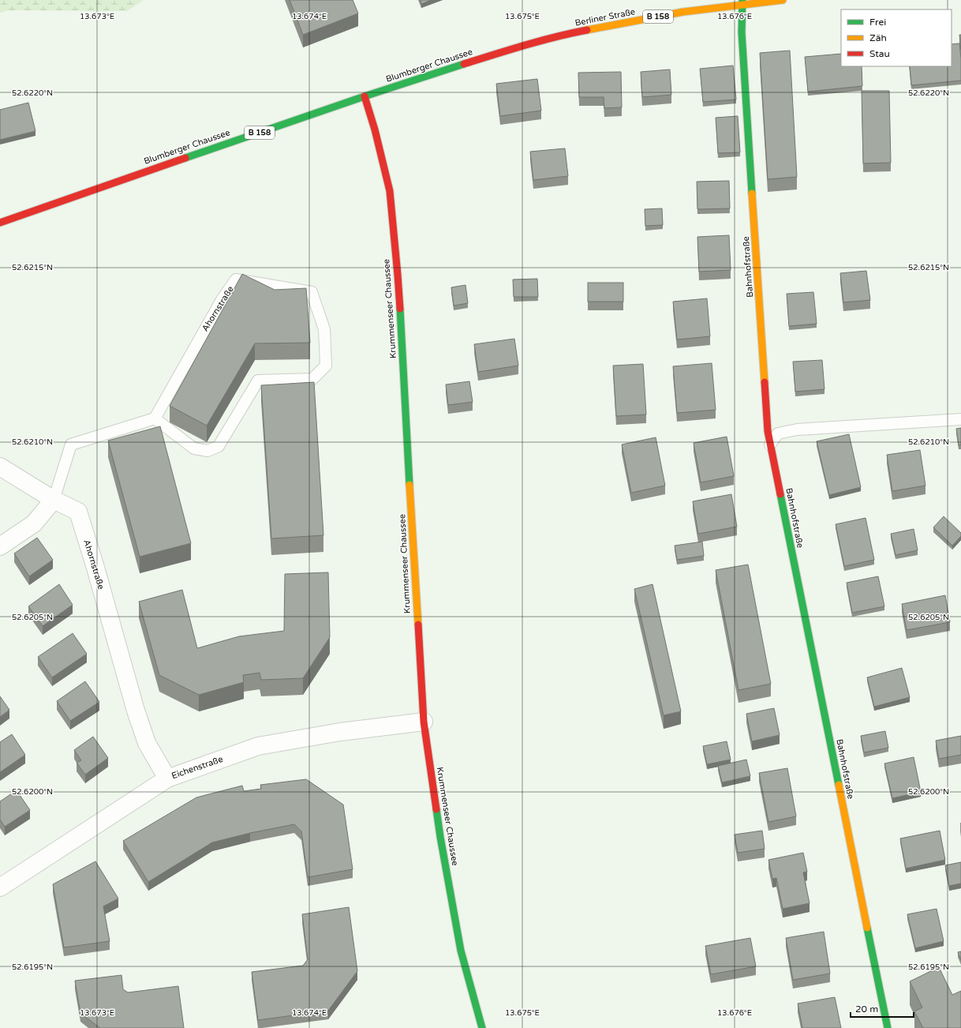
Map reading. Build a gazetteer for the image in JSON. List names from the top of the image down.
{
  "streets": {
    "main road": [
      "B 158",
      "Berliner Straße",
      "Blumberger Chaussee",
      "Bahnhofstraße",
      "Krummenseer Chaussee"
    ],
    "street": ["Ahornstraße", "Eichenstraße"]
  },
  "crossings": [
    ["Berliner Straße", "Blumberger Chaussee"],
    ["Berliner Straße", "Bahnhofstraße"],
    ["Blumberger Chaussee", "Krummenseer Chaussee"],
    ["Ahornstraße", "Eichenstraße"],
    ["Krummenseer Chaussee", "Eichenstraße"]
  ],
  "legend": ["Frei", "Zäh", "Stau"],
  "scale_bar": "20 m",
  "coordinates": [
    "13.673°E",
    "13.674°E",
    "13.675°E",
    "13.676°E",
    "52.6220°N",
    "52.6215°N",
    "52.6210°N",
    "52.6205°N",
    "52.6200°N",
    "52.6195°N"
  ]
}
